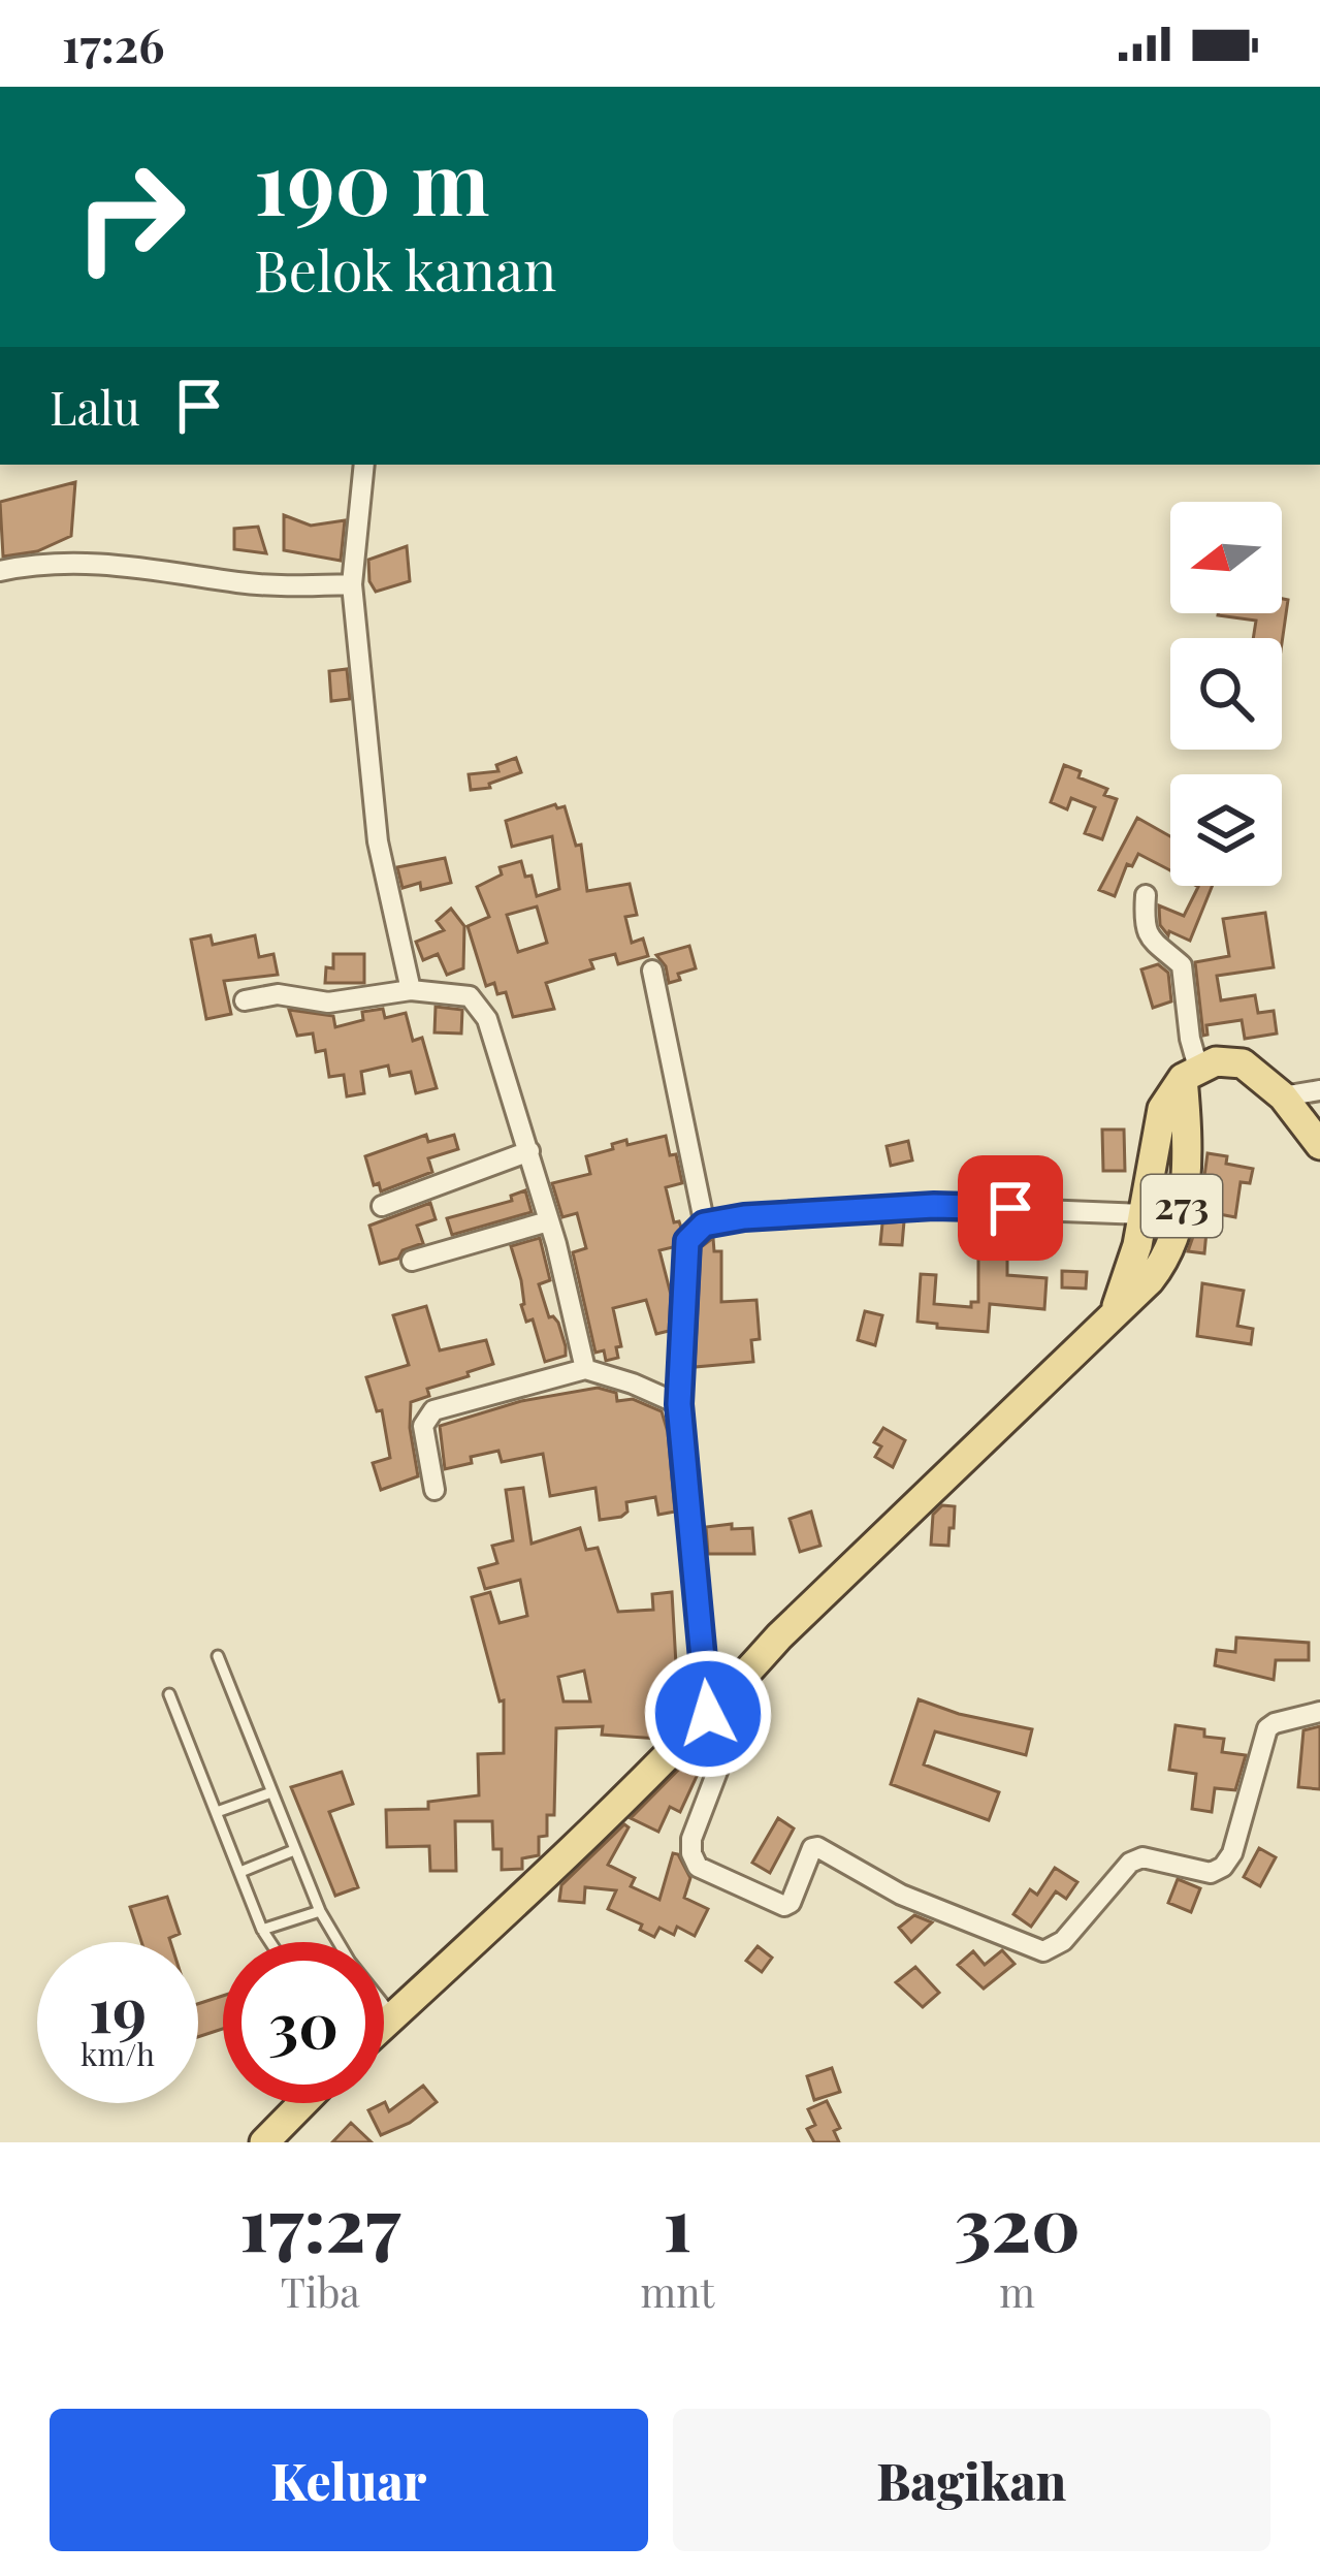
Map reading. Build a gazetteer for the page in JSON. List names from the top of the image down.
{
  "streets": {
    "main road": ["273"]
  },
  "north": "left",
  "page": {
    "status": "17:26",
    "turn": ["190 m", "Belok kanan"],
    "then": "Lalu",
    "speed": "19 km/h",
    "limit": "30",
    "eta": [
      "17:27",
      "Tiba",
      "1",
      "mnt",
      "320",
      "m"
    ],
    "buttons": ["Keluar", "Bagikan"]
  }
}
